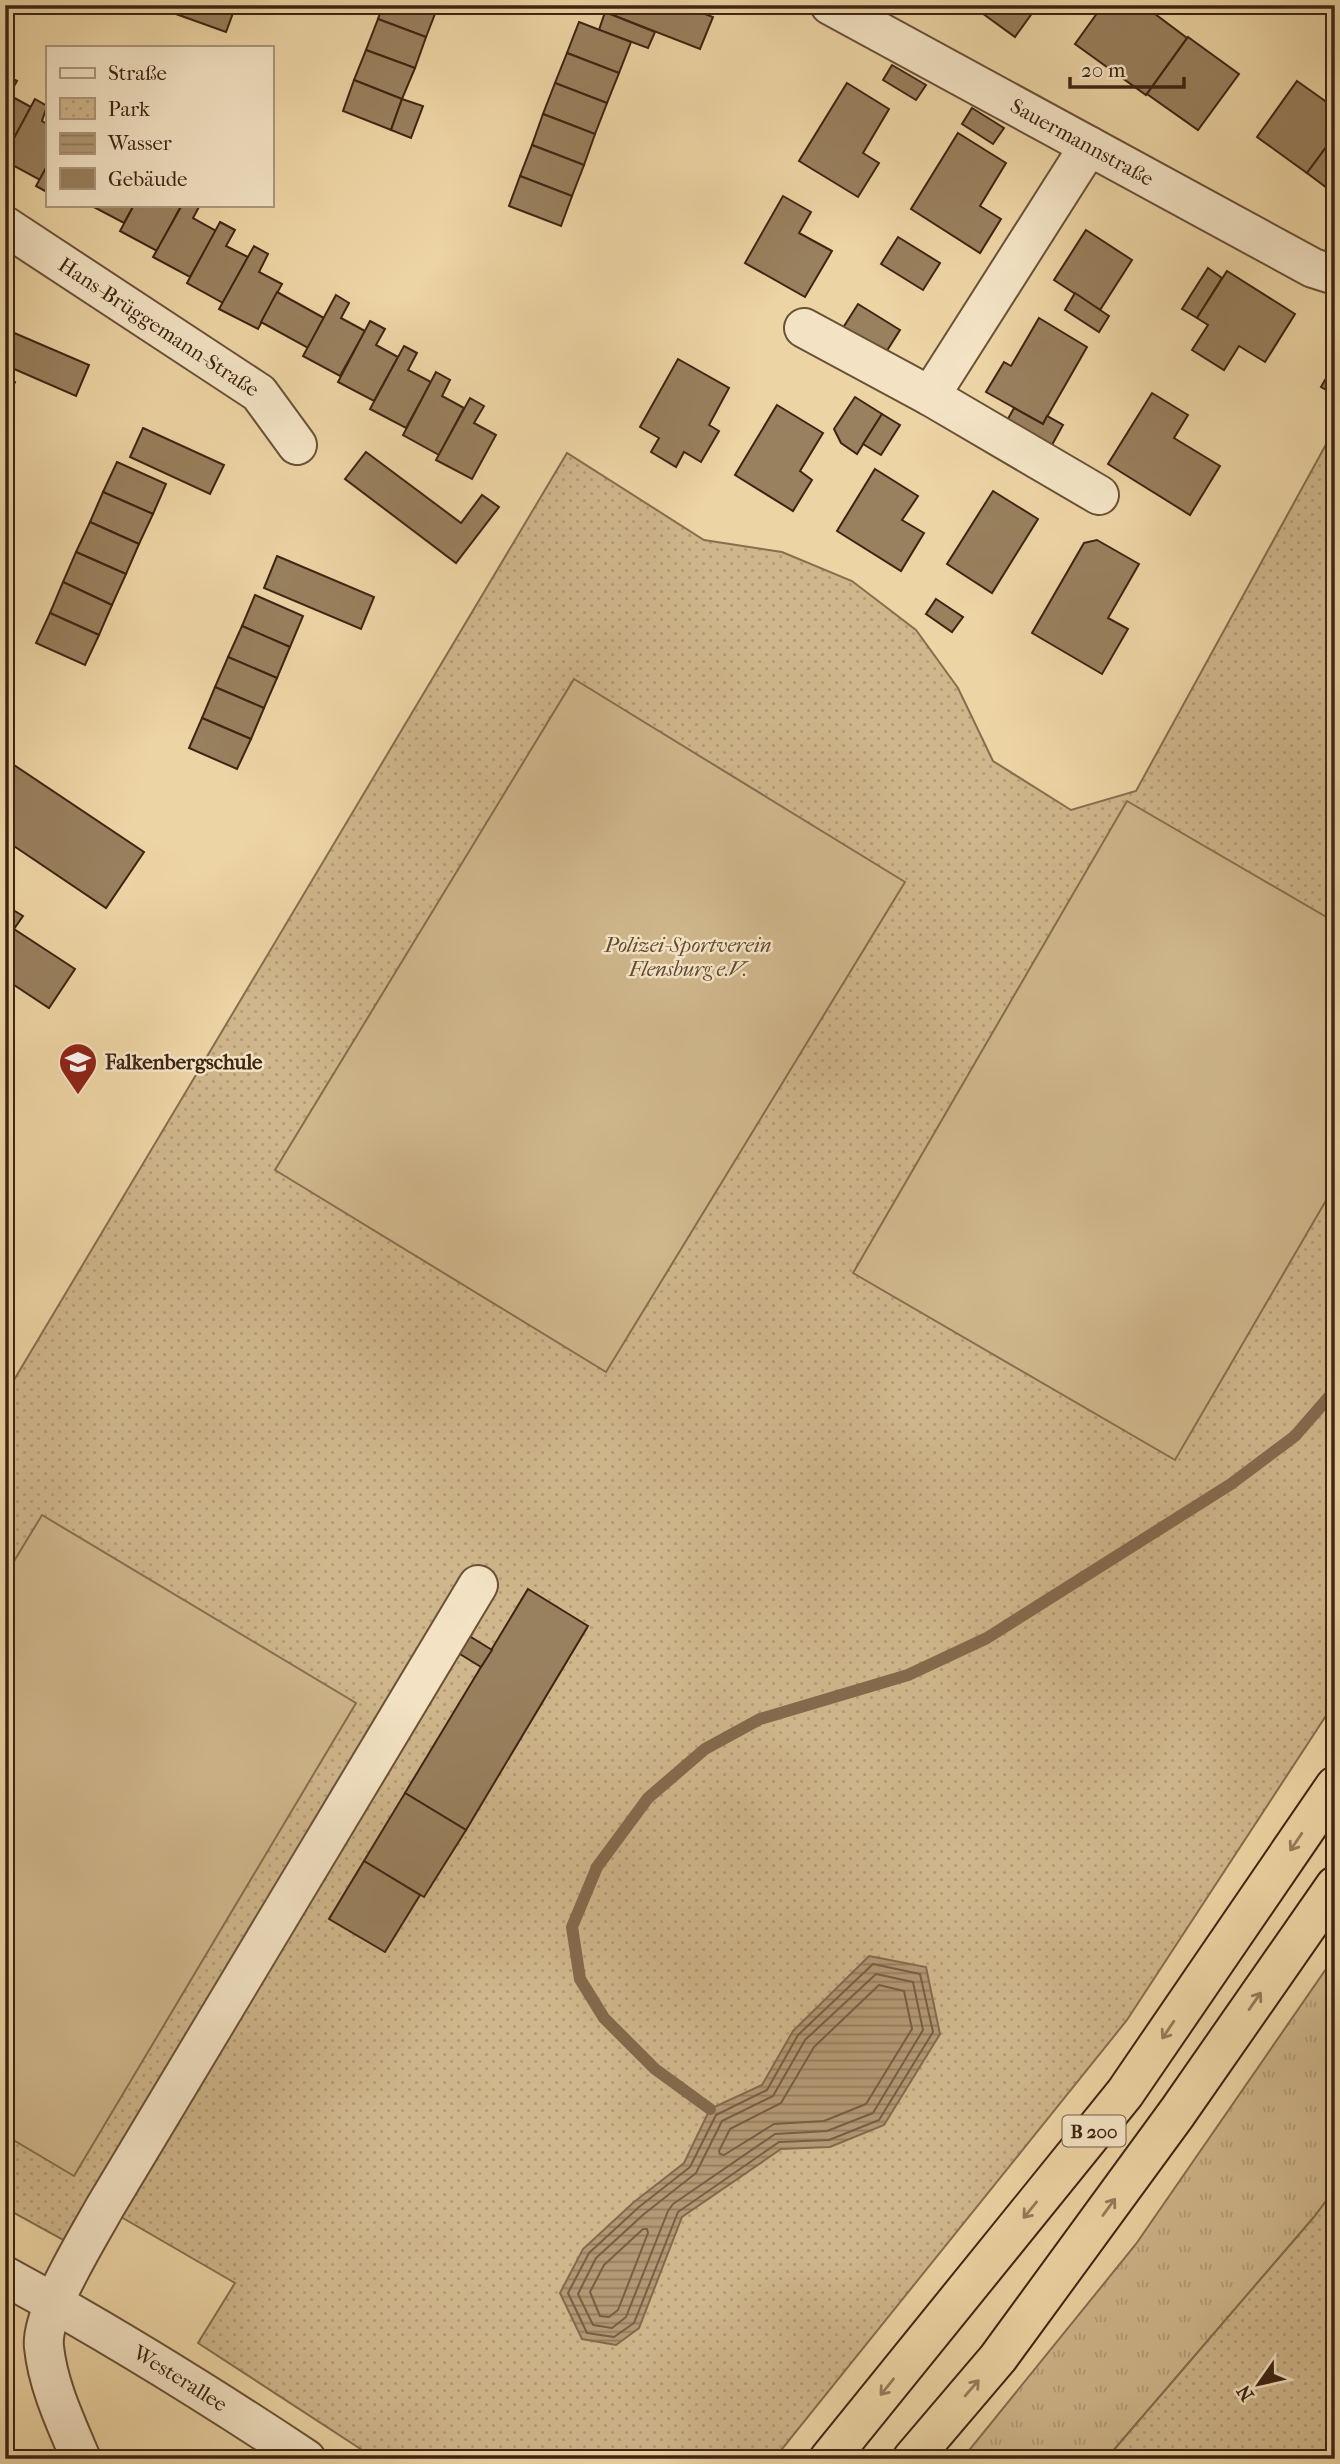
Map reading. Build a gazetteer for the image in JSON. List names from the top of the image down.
{
  "streets": {
    "highway": ["B 200"],
    "street": ["Sauermannstraße", "Hans-Brüggemann-Straße", "Westerallee"]
  },
  "parks": ["Polizei-Sportverein Flensburg e.V."],
  "places": {
    "school or university": ["Falkenbergschule"]
  },
  "legend": [
    "Straße",
    "Park",
    "Wasser",
    "Gebäude"
  ],
  "scale_bar": "20 m",
  "north": "bottom left"
}
